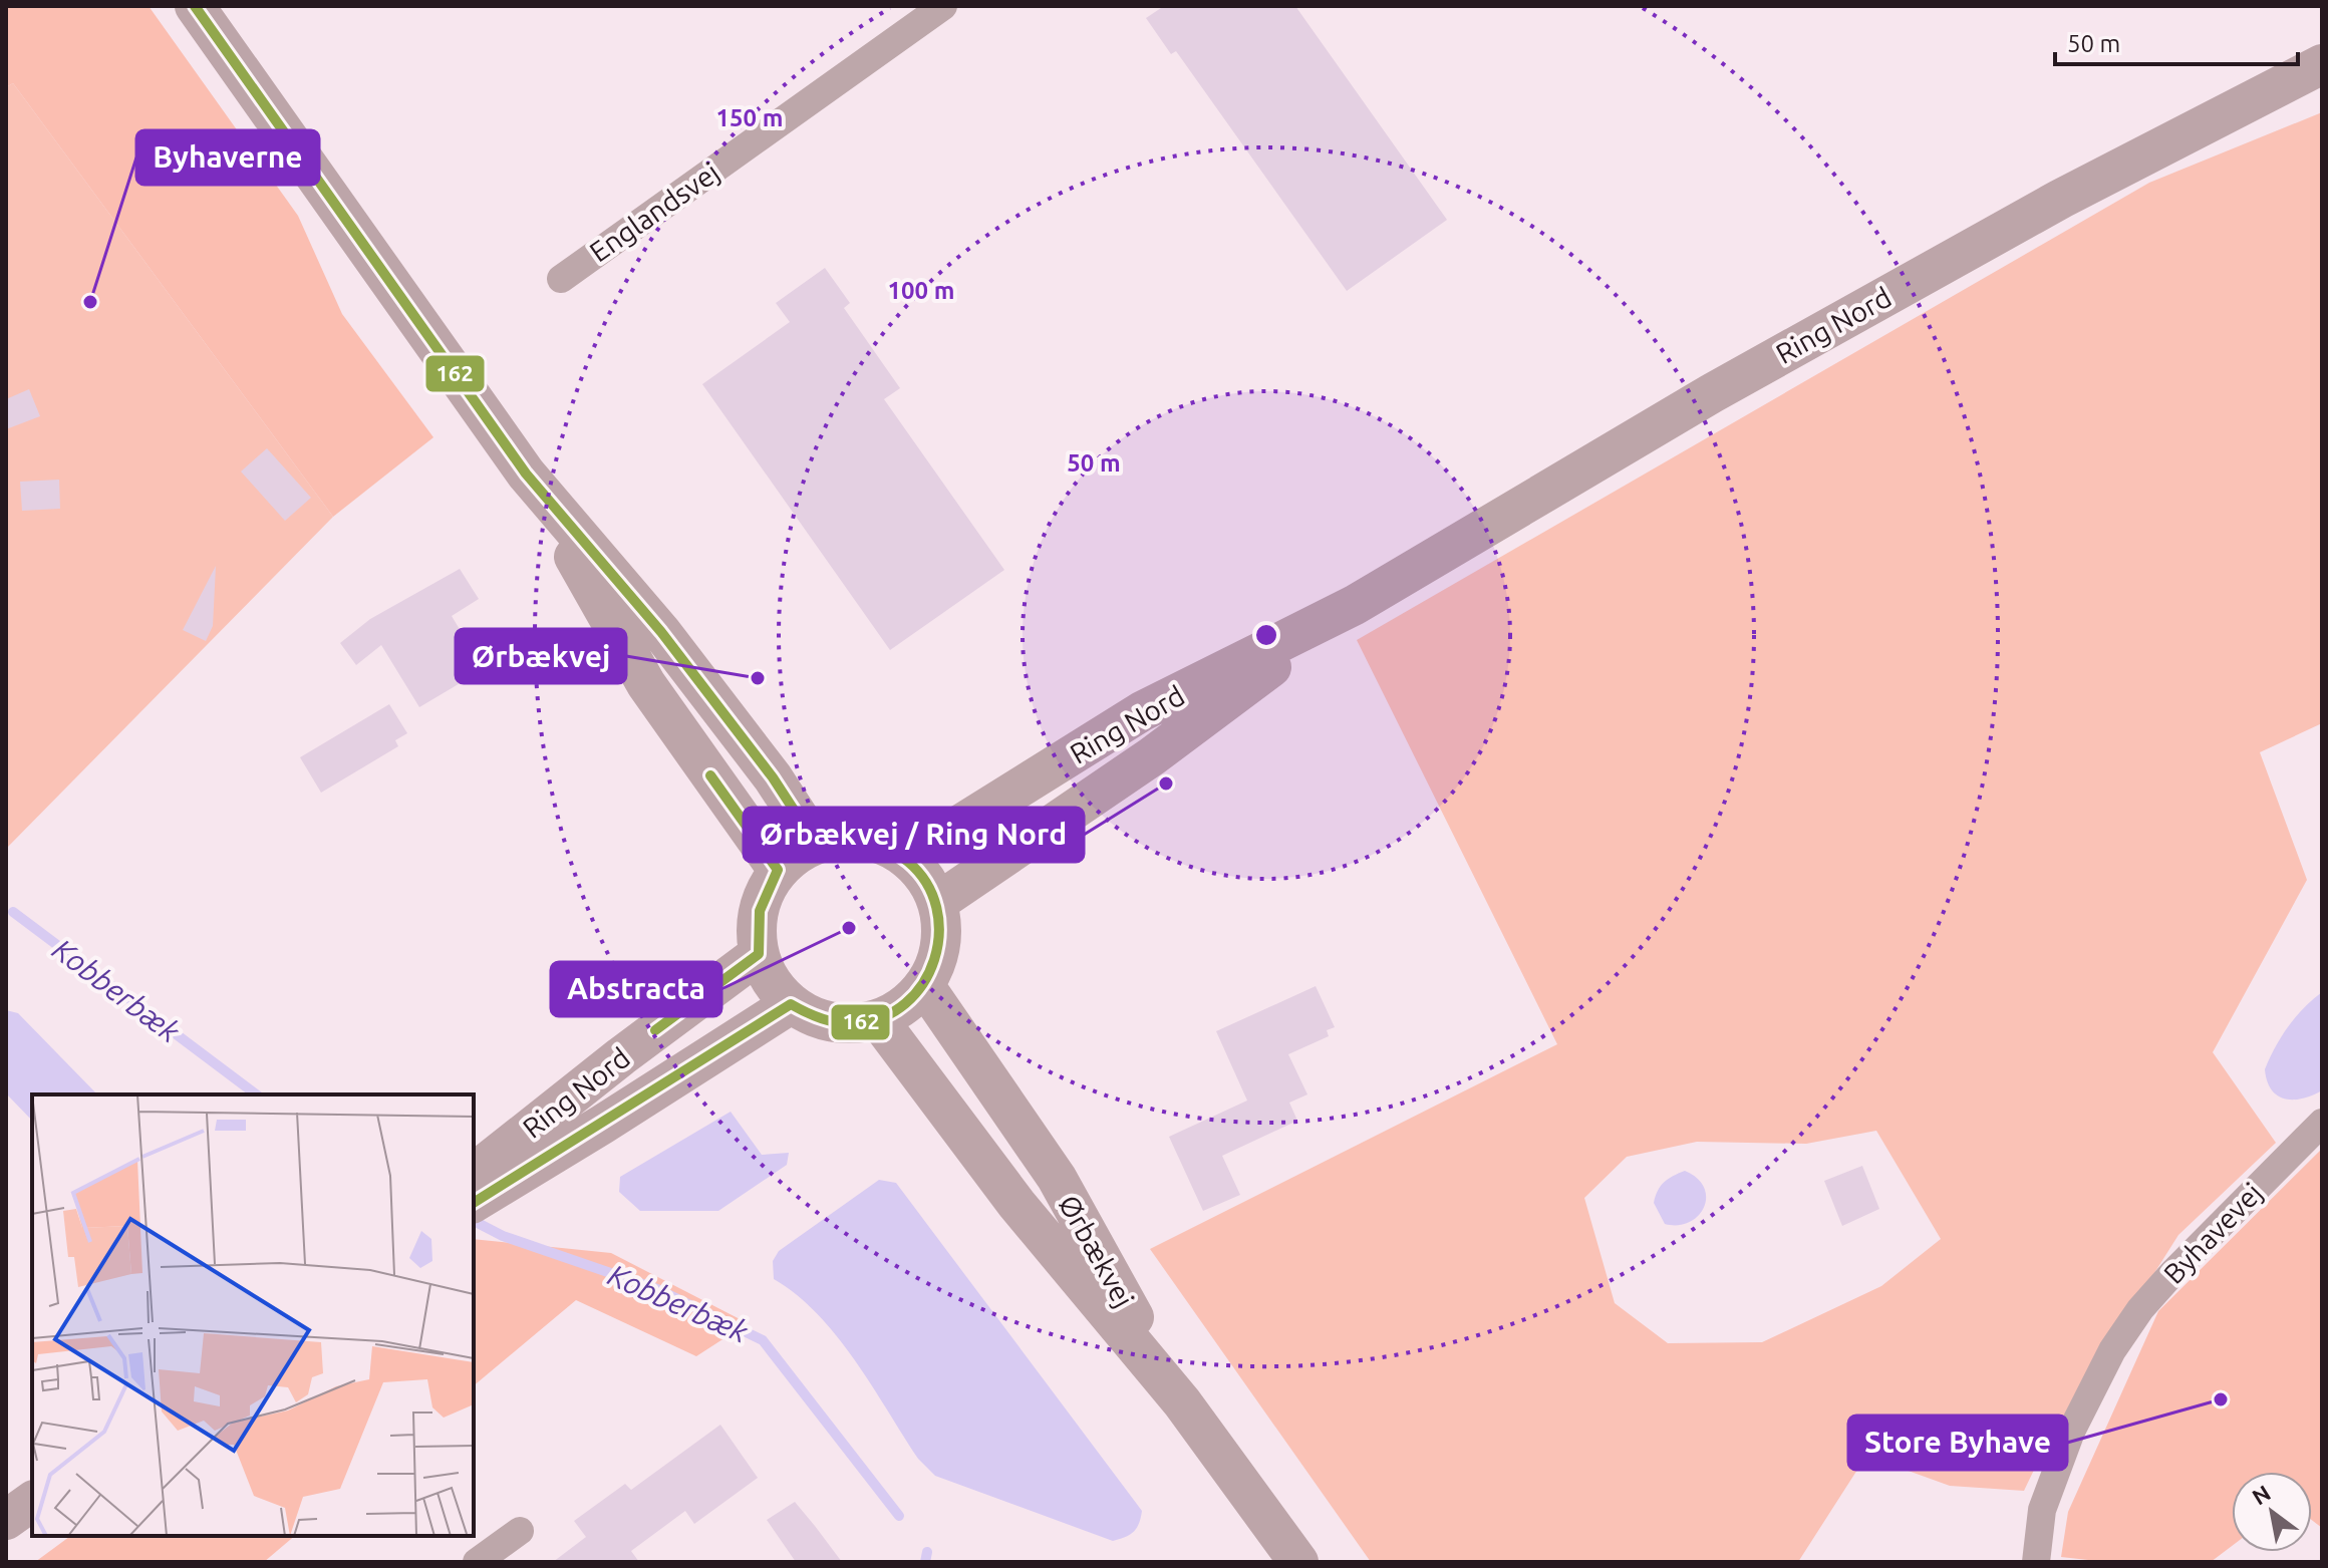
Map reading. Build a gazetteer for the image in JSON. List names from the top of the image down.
{
  "streets": {
    "main road": ["Ring Nord", "Ørbækvej"],
    "street": ["Englandsvej", "Byhavevej"]
  },
  "crossings": [
    ["Ring Nord", "Ørbækvej"]
  ],
  "water": ["Kobberbæk"],
  "places": [
    "Byhaverne",
    "Ørbækvej",
    "Ørbækvej / Ring Nord",
    "Abstracta",
    "Store Byhave"
  ],
  "lines": ["transit line 162"],
  "scale_bar": "50 m",
  "north": "top left",
  "rings": ["150 m", "100 m", "50 m"]
}
